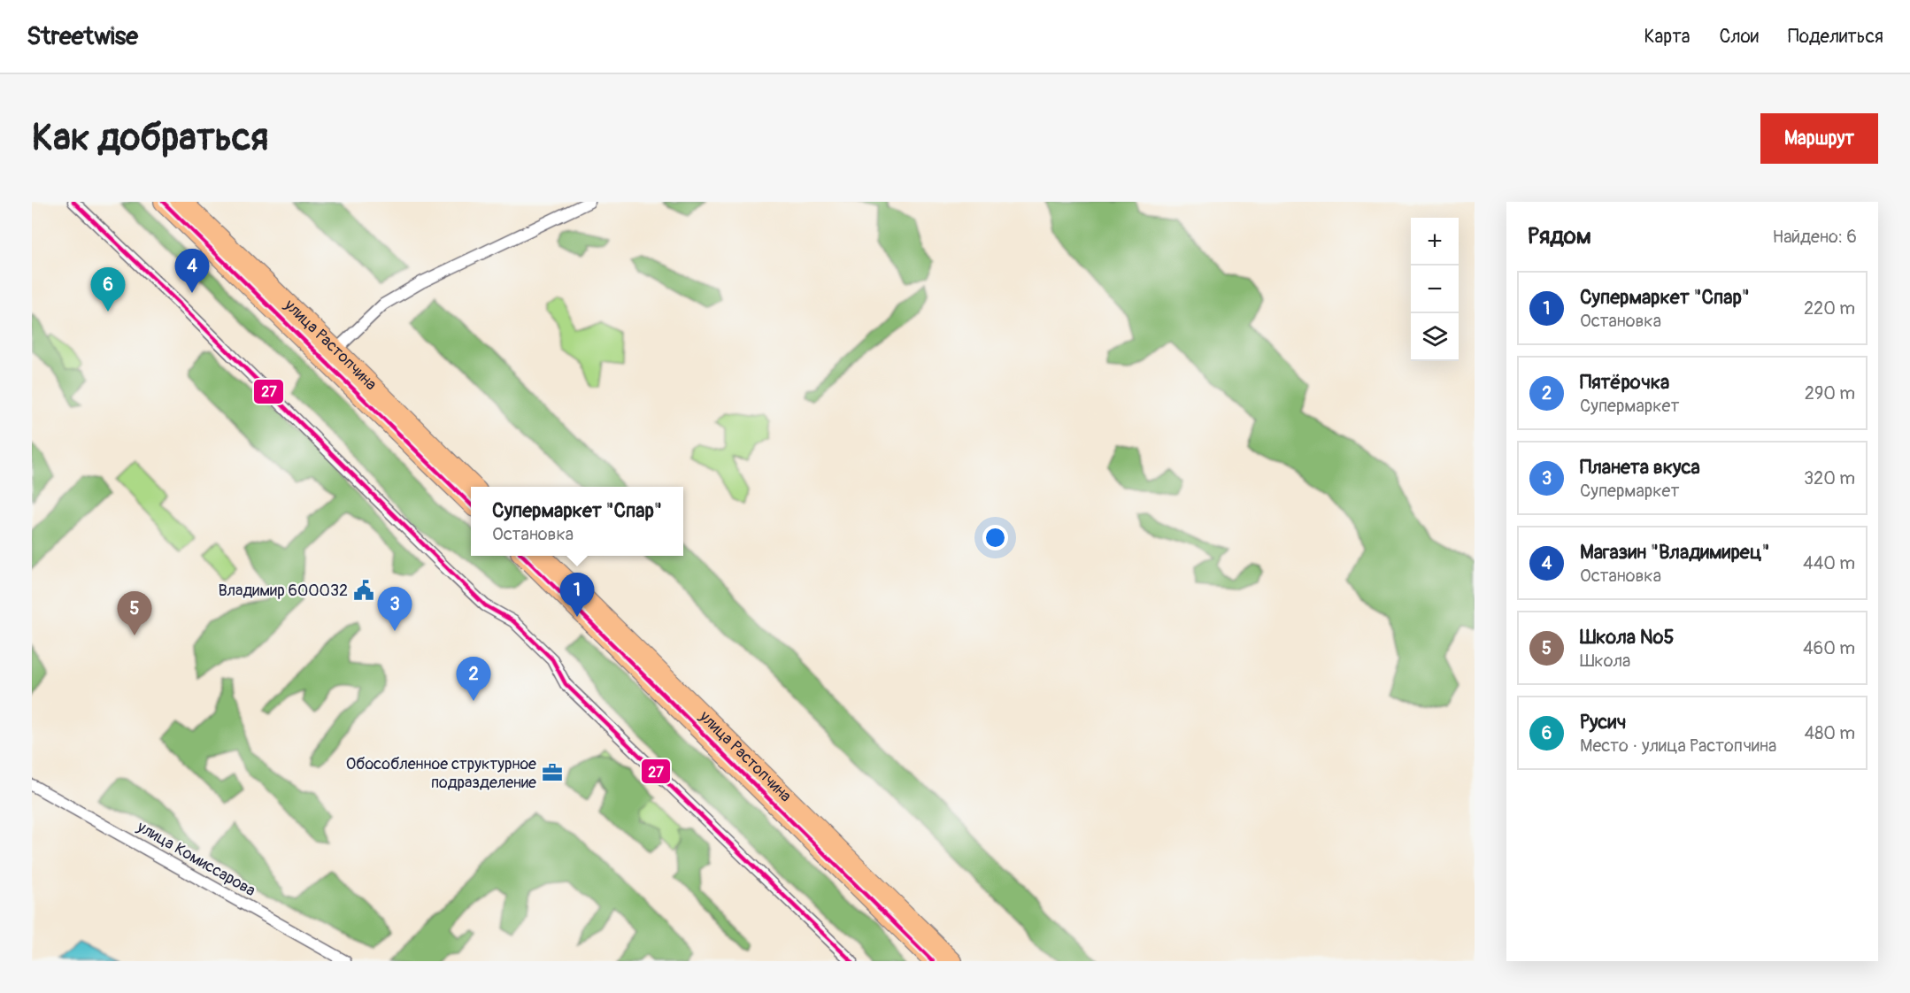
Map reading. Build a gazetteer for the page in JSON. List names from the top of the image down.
{
  "streets": {
    "highway": ["улица Растопчина"],
    "street": ["улица Комиссарова"]
  },
  "places": {
    "public building": ["Владимир 600032"],
    "office": ["Обособленное структурное подразделение"]
  },
  "lines": ["transit line 27"],
  "page": {
    "header": "Streetwise",
    "nav": ["Карта", "Слои", "Поделиться"],
    "buttons": "Маршрут",
    "title": "Как добраться",
    "heading": ["Рядом", "Найдено: 6"],
    "map_buttons": ["+", "−"],
    "pins": [
      "4",
      "6",
      "1",
      "3",
      "5",
      "2"
    ],
    "list": [
      {
        "mark": "1",
        "name": "Супермаркет \"Спар\"",
        "note": "Остановка",
        "value": "220 m"
      },
      {
        "mark": "2",
        "name": "Пятёрочка",
        "note": "Супермаркет",
        "value": "290 m"
      },
      {
        "mark": "3",
        "name": "Планета вкуса",
        "note": "Супермаркет",
        "value": "320 m"
      },
      {
        "mark": "4",
        "name": "Магазин \"Владимирец\"",
        "note": "Остановка",
        "value": "440 m"
      },
      {
        "mark": "5",
        "name": "Школа №5",
        "note": "Школа",
        "value": "460 m"
      },
      {
        "mark": "6",
        "name": "Русич",
        "note": "Место · улица Растопчина",
        "value": "480 m"
      }
    ],
    "popup": ["Супермаркет \"Спар\"", "Остановка"]
  }
}
